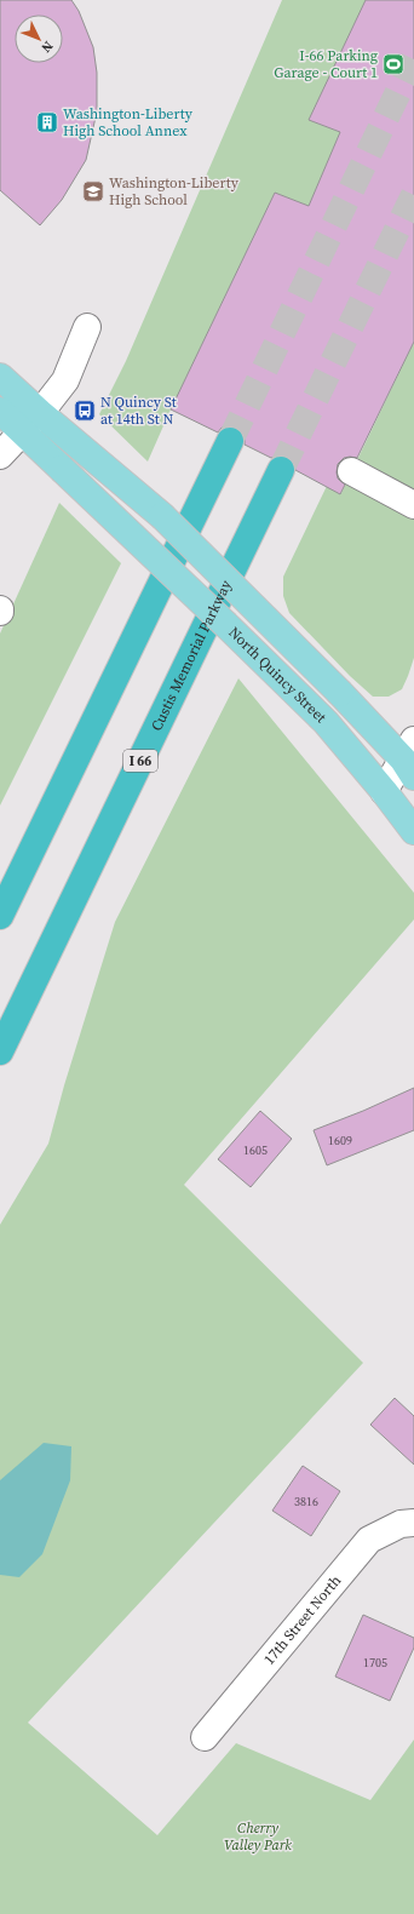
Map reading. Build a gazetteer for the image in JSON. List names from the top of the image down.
{
  "streets": {
    "highway": ["Custis Memorial Parkway", "I 66"],
    "main road": ["North Quincy Street"],
    "street": ["17th Street North"]
  },
  "parks": ["Cherry Valley Park"],
  "places": {
    "sports": ["I-66 Parking Garage - Court 1"],
    "building": ["Washington-Liberty High School Annex"],
    "school or university": ["Washington-Liberty High School"],
    "bus stop": ["N Quincy St at 14th St N"]
  },
  "house_numbers": [
    "1609",
    "1605",
    "3816",
    "1705"
  ],
  "north": "bottom right"
}
